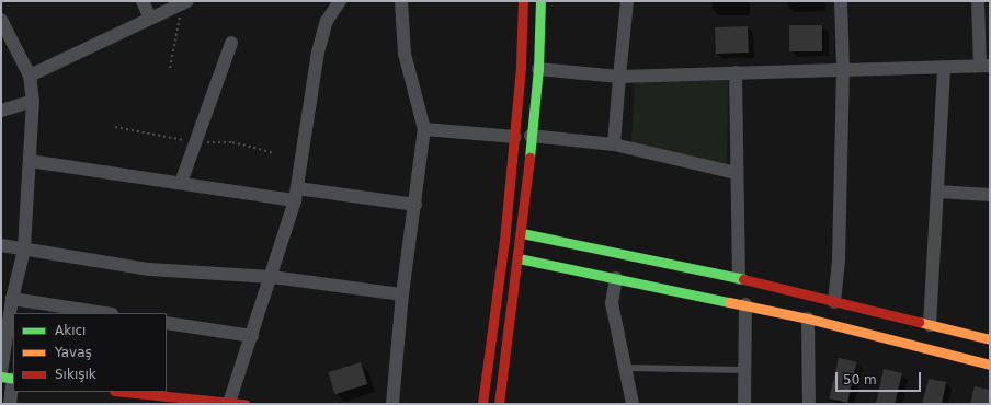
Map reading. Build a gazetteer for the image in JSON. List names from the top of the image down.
{
  "legend": ["Akıcı", "Yavaş", "Sıkışık"],
  "scale_bar": "50 m"
}
